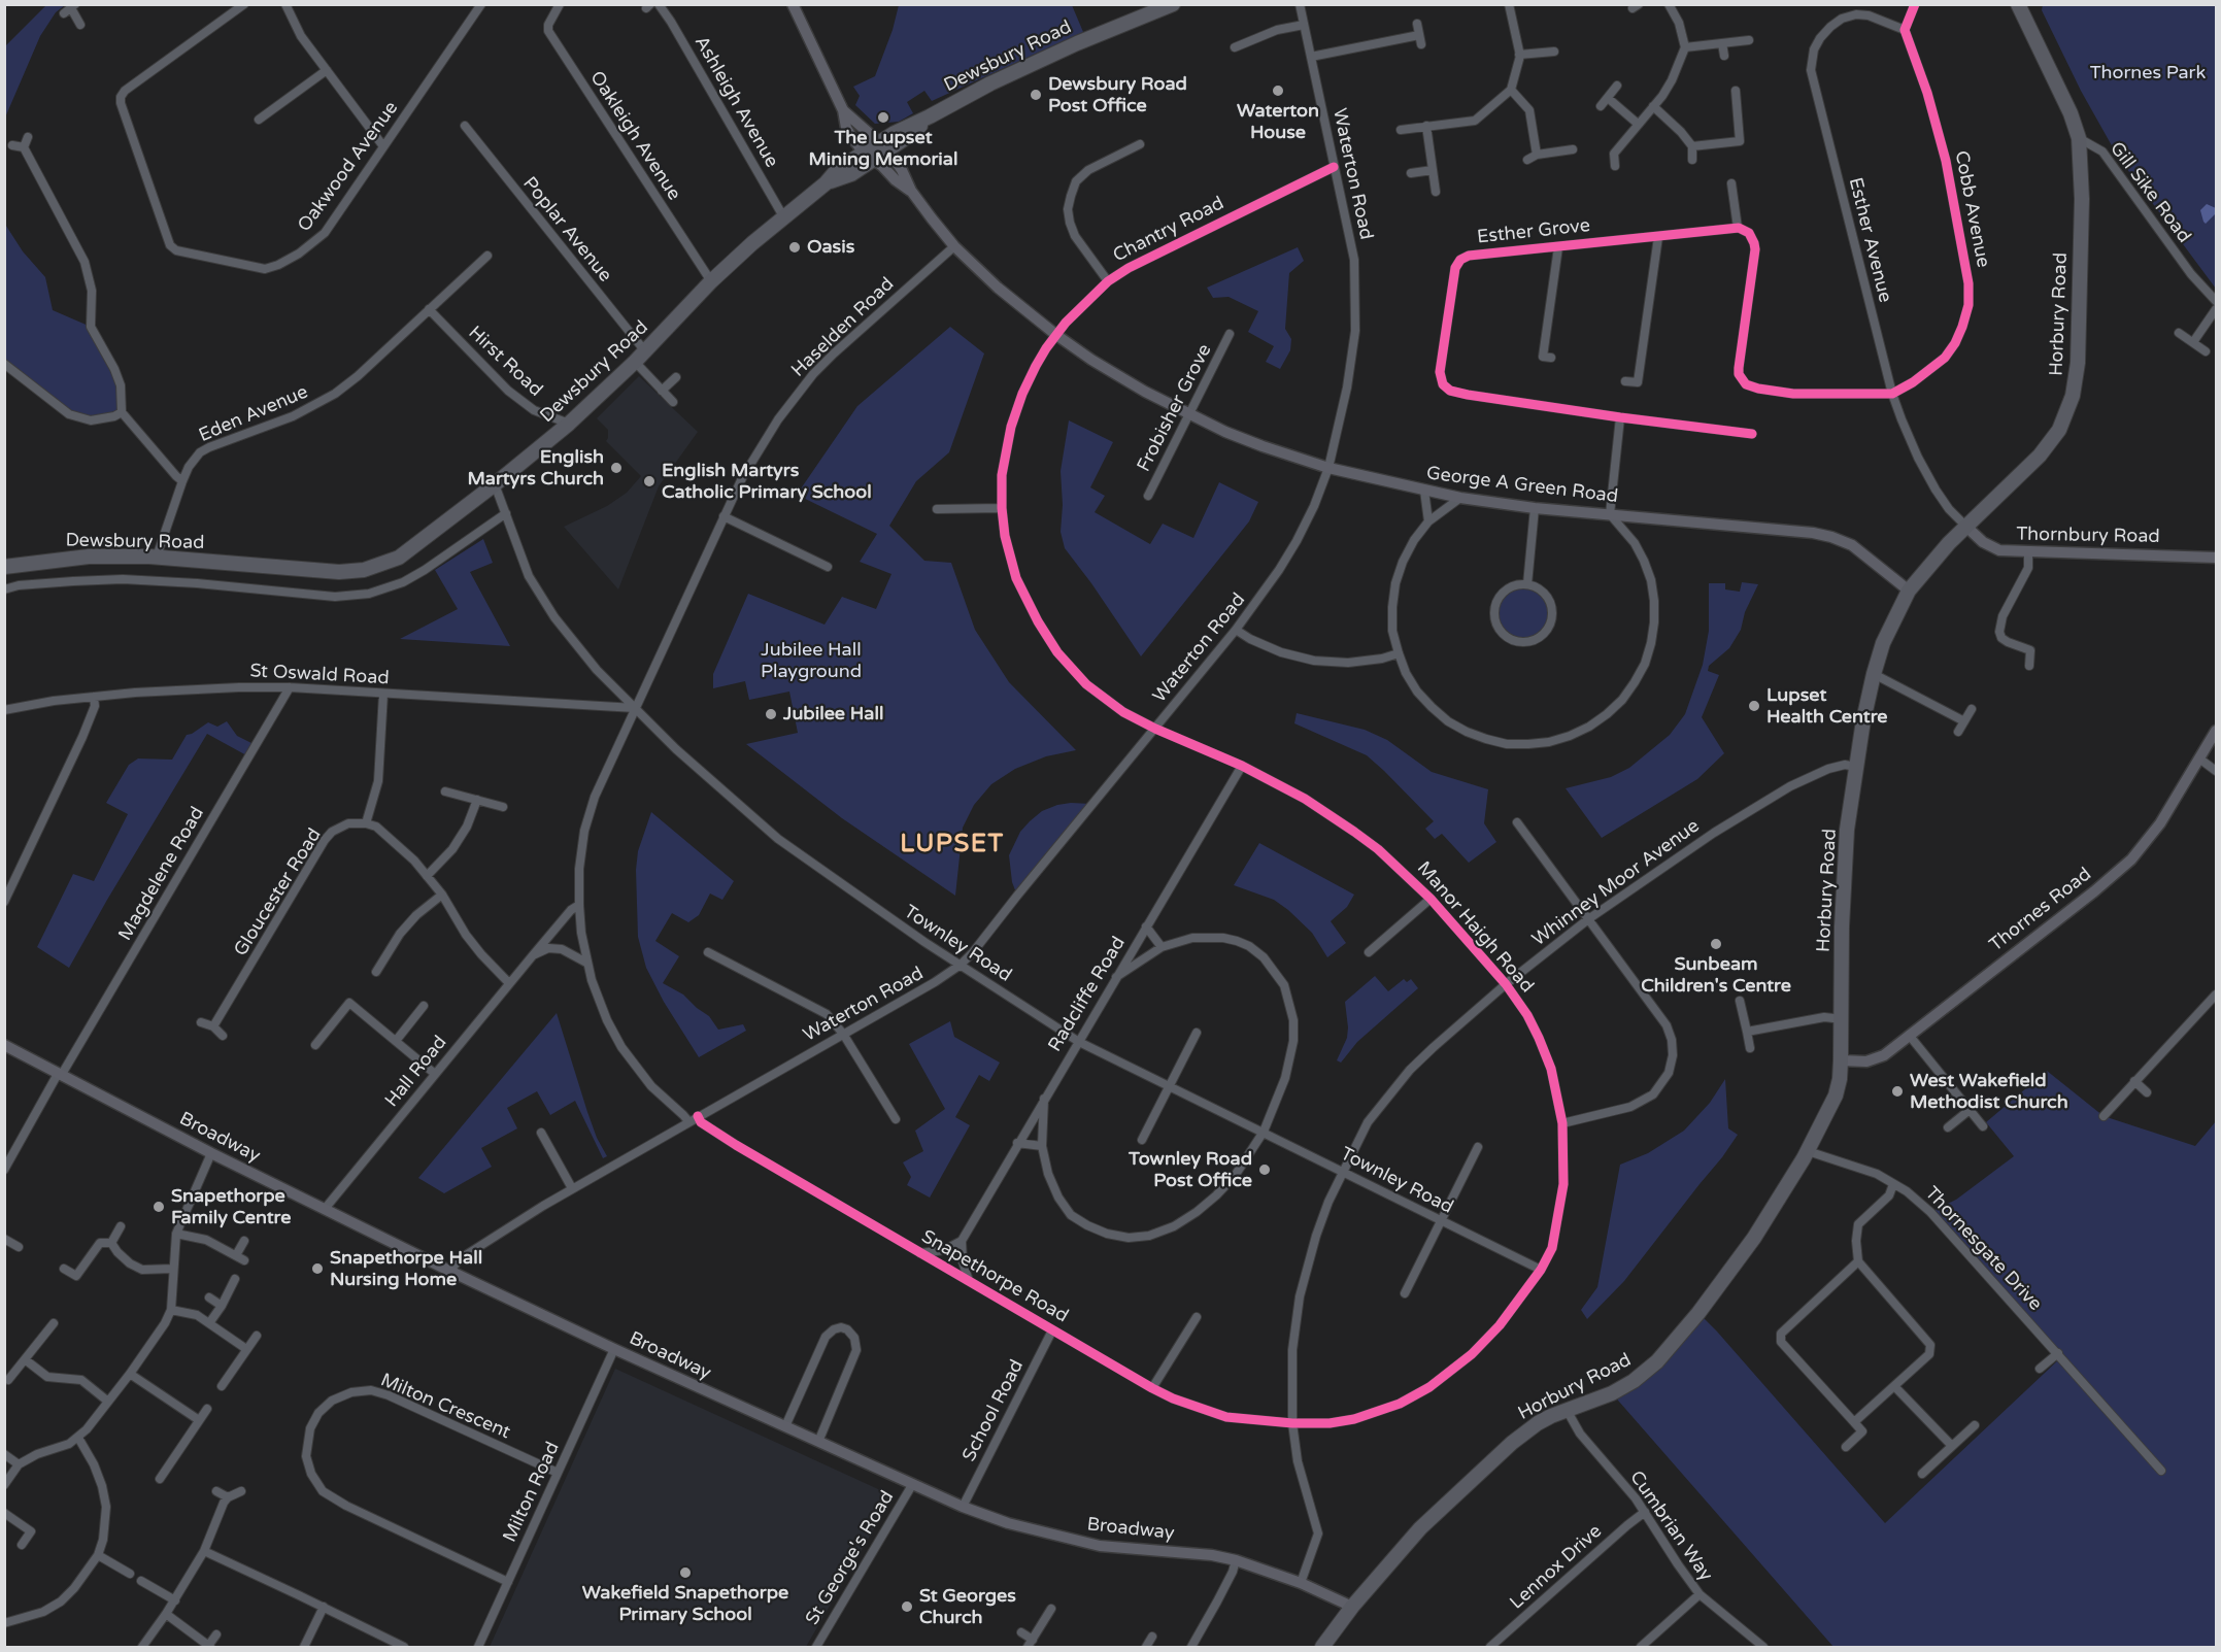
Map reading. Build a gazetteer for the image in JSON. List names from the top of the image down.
{
  "streets": {
    "highway": ["Dewsbury Road", "Horbury Road"],
    "street": [
      "Ashleigh Avenue",
      "Oakleigh Avenue",
      "Oakwood Avenue",
      "Waterton Road",
      "Gill Sike Road",
      "Cobb Avenue",
      "Poplar Avenue",
      "Chantry Road",
      "Esther Grove",
      "Esther Avenue",
      "Haselden Road",
      "Hirst Road",
      "Frobisher Grove",
      "Eden Avenue",
      "George A Green Road",
      "Thornbury Road",
      "St Oswald Road",
      "Magdelene Road",
      "Whinney Moor Avenue",
      "Gloucester Road",
      "Thornes Road",
      "Manor Haigh Road",
      "Townley Road",
      "Radcliffe Road",
      "Hall Road",
      "Broadway",
      "Thornesgate Drive",
      "Snapethorpe Road",
      "Milton Crescent",
      "School Road",
      "Milton Road",
      "Cumbrian Way",
      "St George's Road",
      "Lennox Drive"
    ]
  },
  "crossings": [
    ["Dewsbury Road", "Ashleigh Avenue"],
    ["Dewsbury Road", "Oakleigh Avenue"],
    ["Dewsbury Road", "Poplar Avenue"],
    ["Dewsbury Road", "Hirst Road"],
    ["Dewsbury Road", "Eden Avenue"],
    ["Dewsbury Road", "George A Green Road"],
    ["Dewsbury Road", "Townley Road"],
    ["Waterton Road", "Chantry Road"],
    ["Waterton Road", "Haselden Road"],
    ["Waterton Road", "George A Green Road"],
    ["Waterton Road", "Manor Haigh Road"],
    ["Waterton Road", "Townley Road"],
    ["Waterton Road", "Broadway"],
    ["Waterton Road", "Snapethorpe Road"],
    ["Gill Sike Road", "Horbury Road"],
    ["Cobb Avenue", "Esther Avenue"],
    ["Chantry Road", "George A Green Road"],
    ["Chantry Road", "Manor Haigh Road"],
    ["Esther Avenue", "Horbury Road"],
    ["Esther Avenue", "Thornbury Road"],
    ["Horbury Road", "George A Green Road"],
    ["Horbury Road", "Thornbury Road"],
    ["Horbury Road", "Whinney Moor Avenue"],
    ["Horbury Road", "Thornes Road"],
    ["Horbury Road", "Broadway"],
    ["Horbury Road", "Thornesgate Drive"],
    ["Horbury Road", "Cumbrian Way"],
    ["Haselden Road", "George A Green Road"],
    ["Haselden Road", "St Oswald Road"],
    ["Haselden Road", "Townley Road"],
    ["Haselden Road", "Hall Road"],
    ["Hirst Road", "Eden Avenue"],
    ["Frobisher Grove", "George A Green Road"],
    ["St Oswald Road", "Magdelene Road"],
    ["St Oswald Road", "Townley Road"],
    ["Magdelene Road", "Broadway"],
    ["Whinney Moor Avenue", "Manor Haigh Road"],
    ["Whinney Moor Avenue", "Townley Road"],
    ["Whinney Moor Avenue", "Broadway"],
    ["Whinney Moor Avenue", "Snapethorpe Road"],
    ["Manor Haigh Road", "Townley Road"],
    ["Manor Haigh Road", "Radcliffe Road"],
    ["Manor Haigh Road", "Snapethorpe Road"],
    ["Townley Road", "Radcliffe Road"],
    ["Hall Road", "Broadway"],
    ["Broadway", "School Road"],
    ["Broadway", "Milton Road"],
    ["Broadway", "St George's Road"],
    ["Snapethorpe Road", "School Road"],
    ["Milton Crescent", "Milton Road"],
    ["Cumbrian Way", "Lennox Drive"]
  ],
  "districts": ["LUPSET"],
  "parks": ["Thornes Park", "Jubilee Hall Playground"],
  "places": [
    "Waterton House",
    "Dewsbury Road Post Office",
    "The Lupset Mining Memorial",
    "Oasis",
    "English Martyrs Church",
    "English Martyrs Catholic Primary School",
    "Lupset Health Centre",
    "Jubilee Hall",
    "Sunbeam Children's Centre",
    "West Wakefield Methodist Church",
    "Townley Road Post Office",
    "Snapethorpe Family Centre",
    "Snapethorpe Hall Nursing Home",
    "Wakefield Snapethorpe Primary School",
    "St Georges Church"
  ]
}
